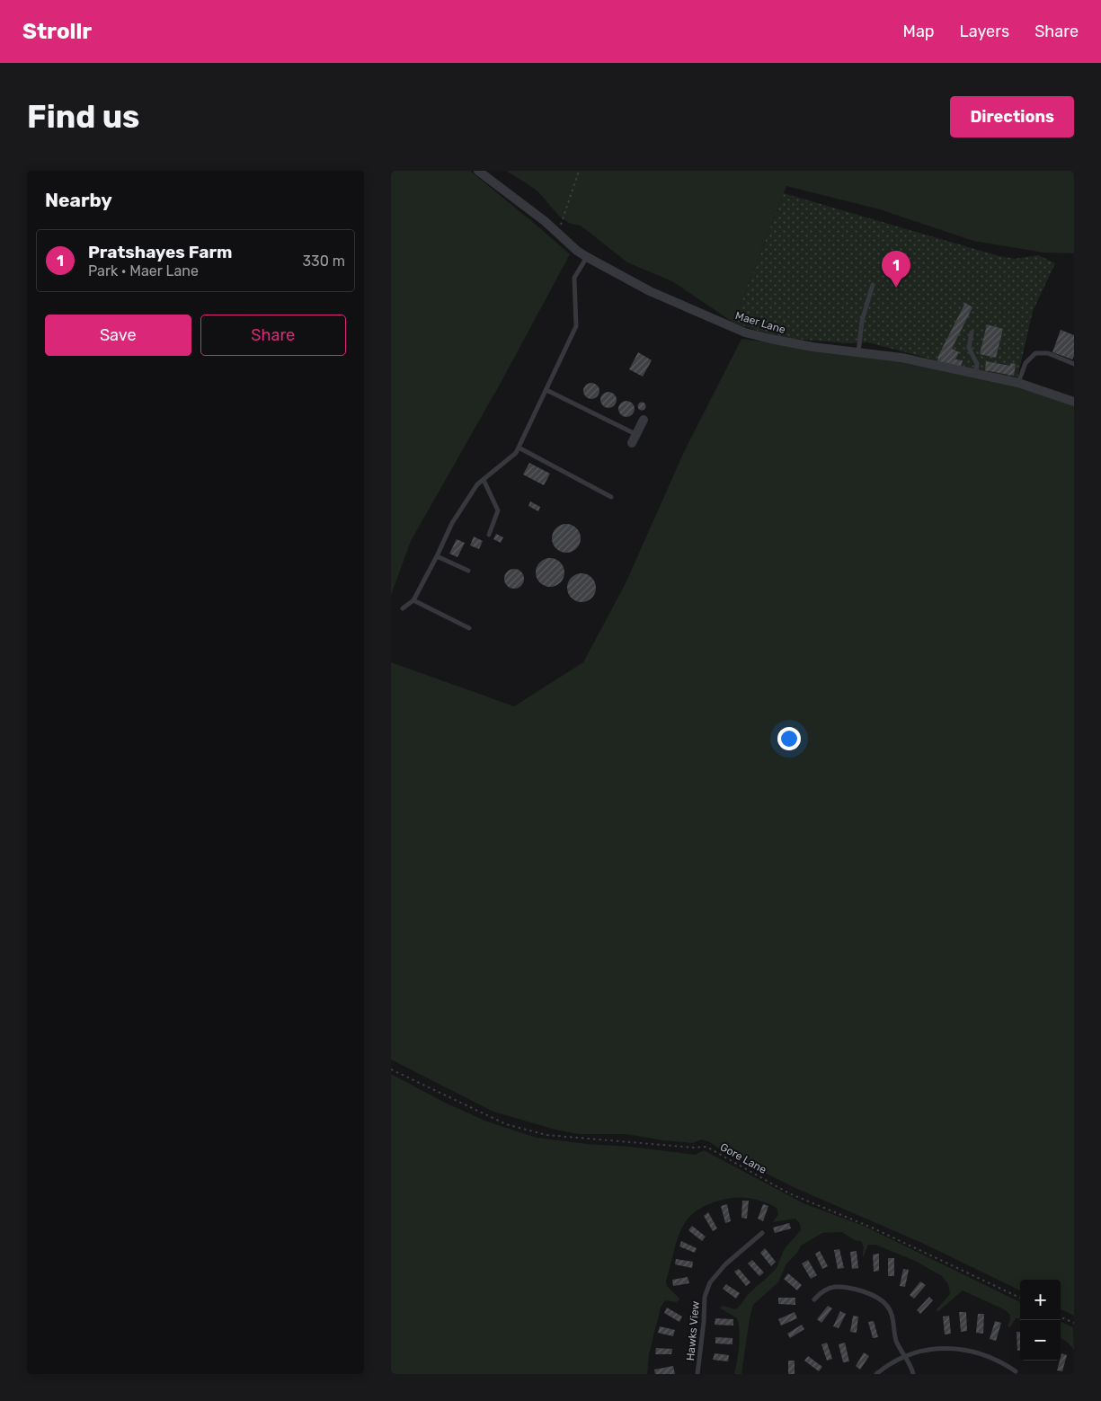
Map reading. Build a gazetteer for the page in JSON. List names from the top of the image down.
{
  "streets": {
    "street": ["Maer Lane"],
    "lane": ["Hawks View"],
    "path": ["Gore Lane"]
  },
  "page": {
    "header": "Strollr",
    "nav": ["Map", "Layers", "Share"],
    "buttons": [
      "Directions",
      ["Save", "Share"]
    ],
    "title": "Find us",
    "heading": "Nearby",
    "list": [
      {
        "mark": "1",
        "name": "Pratshayes Farm",
        "note": "Park · Maer Lane",
        "value": "330 m"
      }
    ],
    "pins": "1",
    "map_buttons": ["+", "−"]
  }
}
